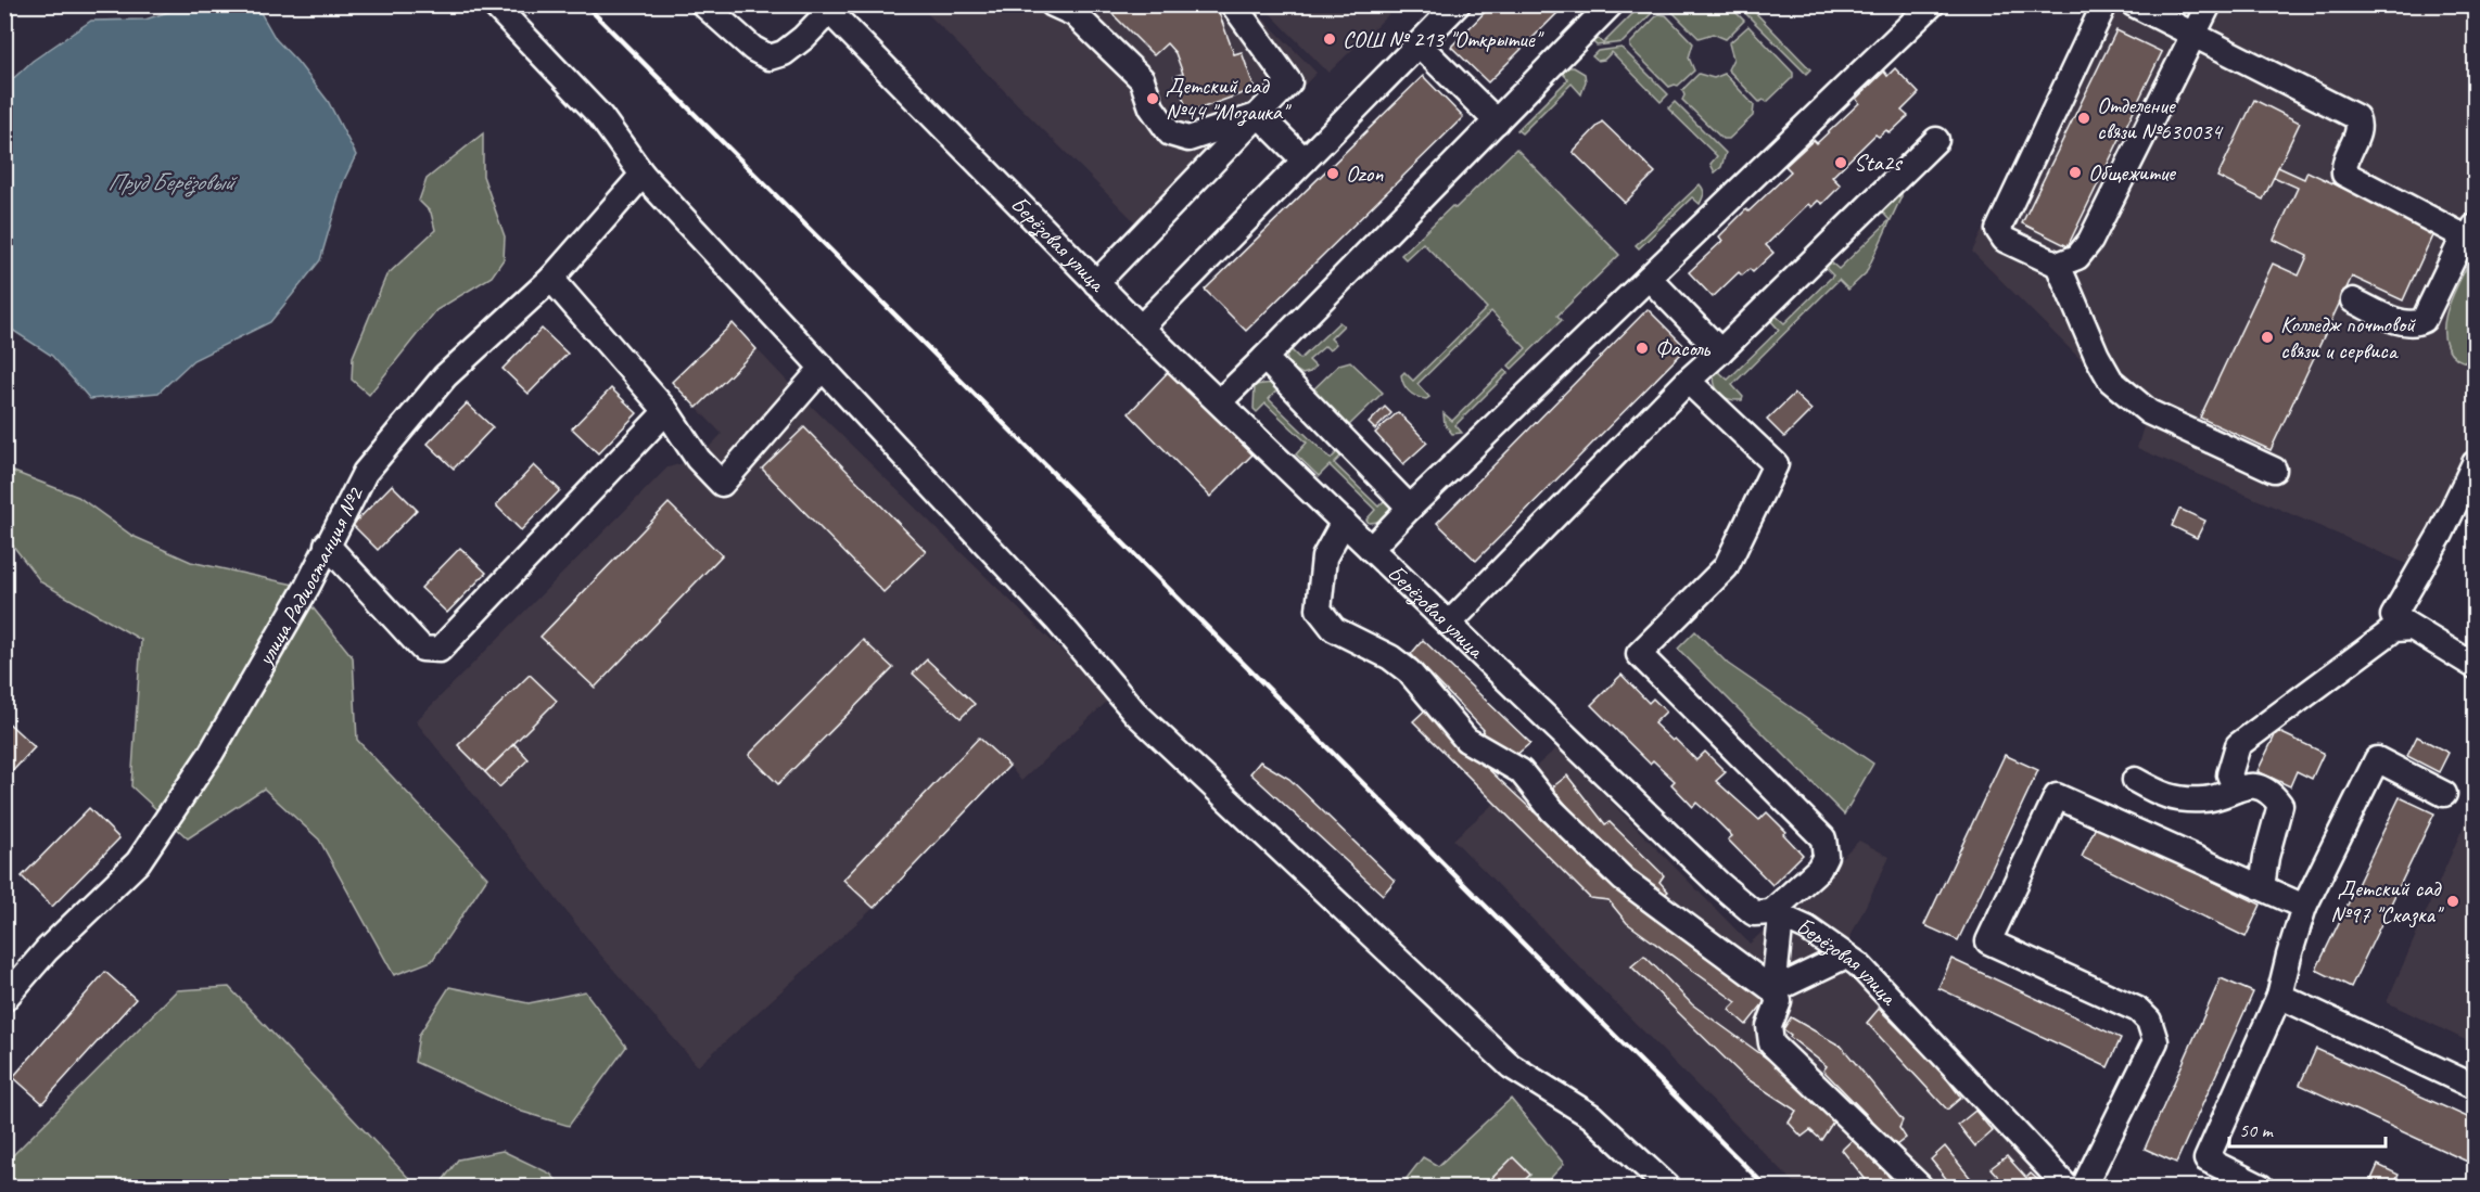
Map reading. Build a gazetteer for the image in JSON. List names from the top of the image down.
{
  "streets": {
    "street": ["Берёзовая улица", "улица Радиостанция №2"]
  },
  "water": ["Пруд Берёзовый"],
  "places": [
    "СОШ № 213 \"Открытие\"",
    "Детский сад №44 \"Мозаика\"",
    "Отделение связи №630034",
    "Sta2s",
    "Общежитие",
    "Ozon",
    "Колледж почтовой связи и сервиса",
    "Фасоль",
    "Детский сад №97 \"Сказка\""
  ],
  "scale_bar": "50 m"
}
